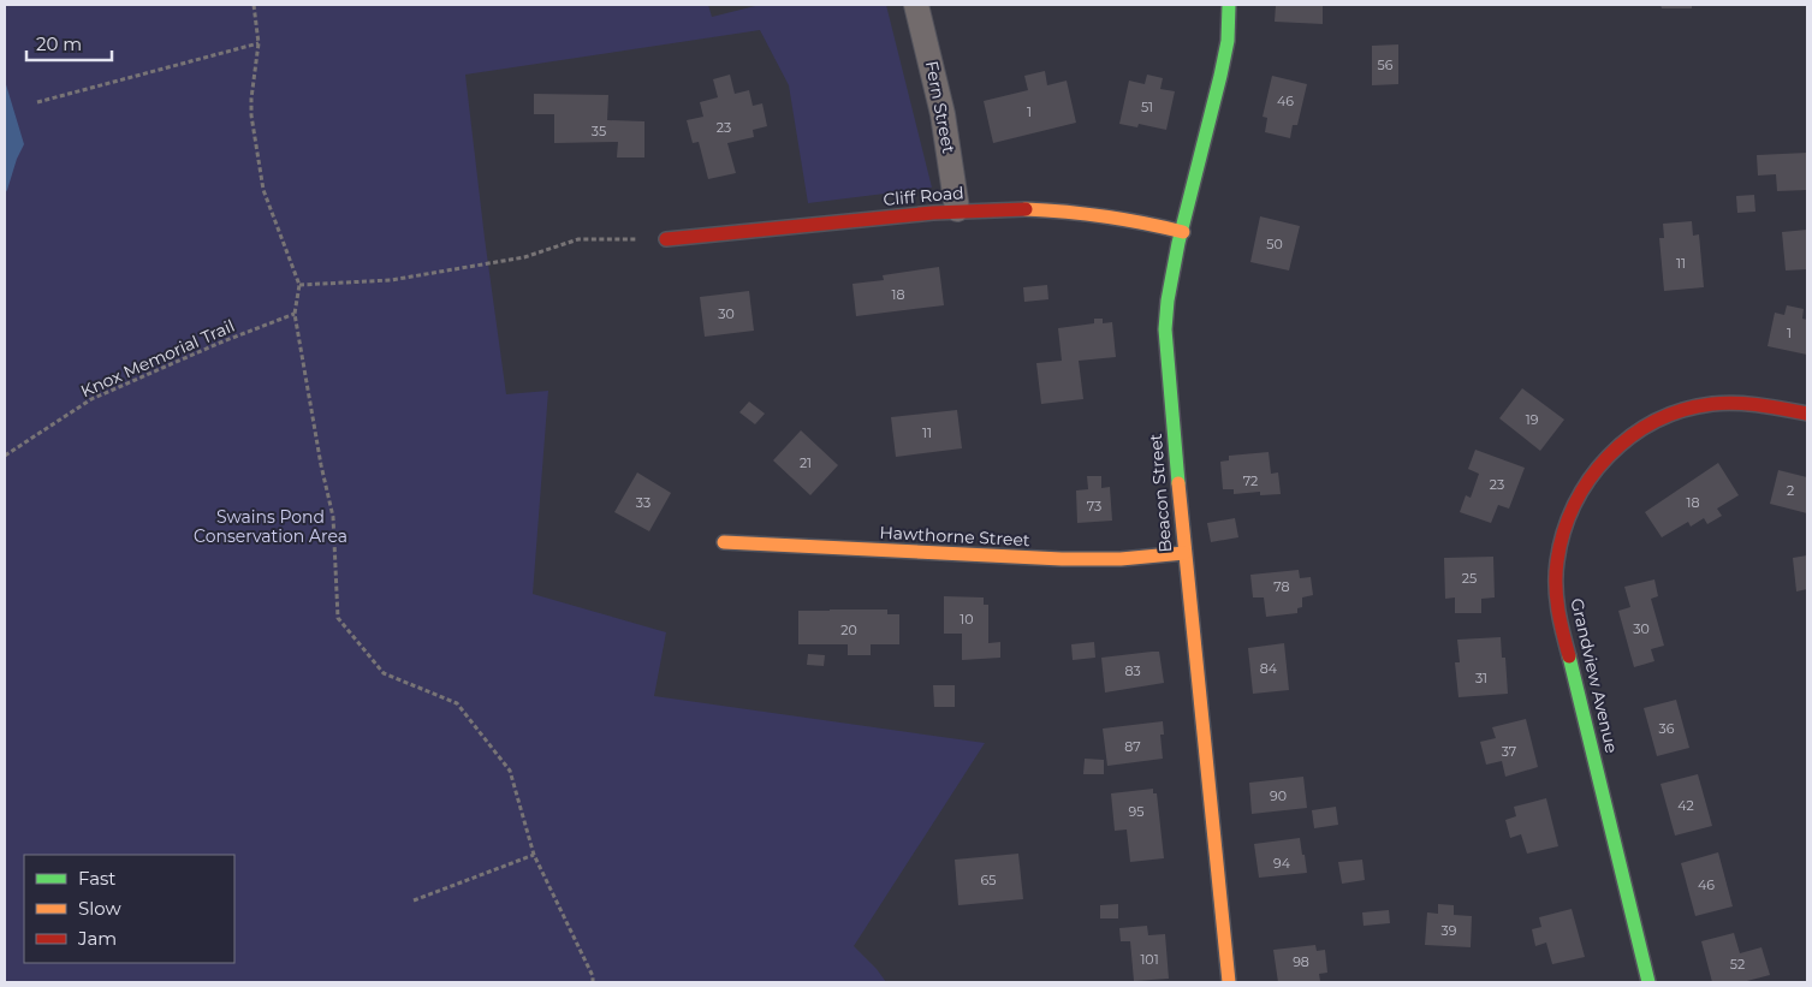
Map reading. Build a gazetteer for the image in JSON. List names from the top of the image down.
{
  "streets": {
    "street": [
      "Fern Street",
      "Cliff Road",
      "Beacon Street",
      "Hawthorne Street",
      "Grandview Avenue"
    ],
    "path": ["Knox Memorial Trail"]
  },
  "crossings": [
    ["Fern Street", "Cliff Road"],
    ["Cliff Road", "Beacon Street"],
    ["Beacon Street", "Hawthorne Street"]
  ],
  "parks": ["Swains Pond Conservation Area"],
  "house_numbers": [
    "56",
    "46",
    "51",
    "1",
    "23",
    "35",
    "50",
    "11",
    "18",
    "30",
    "1",
    "19",
    "11",
    "21",
    "72",
    "23",
    "2",
    "33",
    "18",
    "73",
    "25",
    "78",
    "10",
    "30",
    "20",
    "84",
    "83",
    "31",
    "36",
    "87",
    "37",
    "90",
    "42",
    "95",
    "94",
    "65",
    "46",
    "39",
    "101",
    "98",
    "52"
  ],
  "legend": ["Fast", "Slow", "Jam"],
  "scale_bar": "20 m"
}
